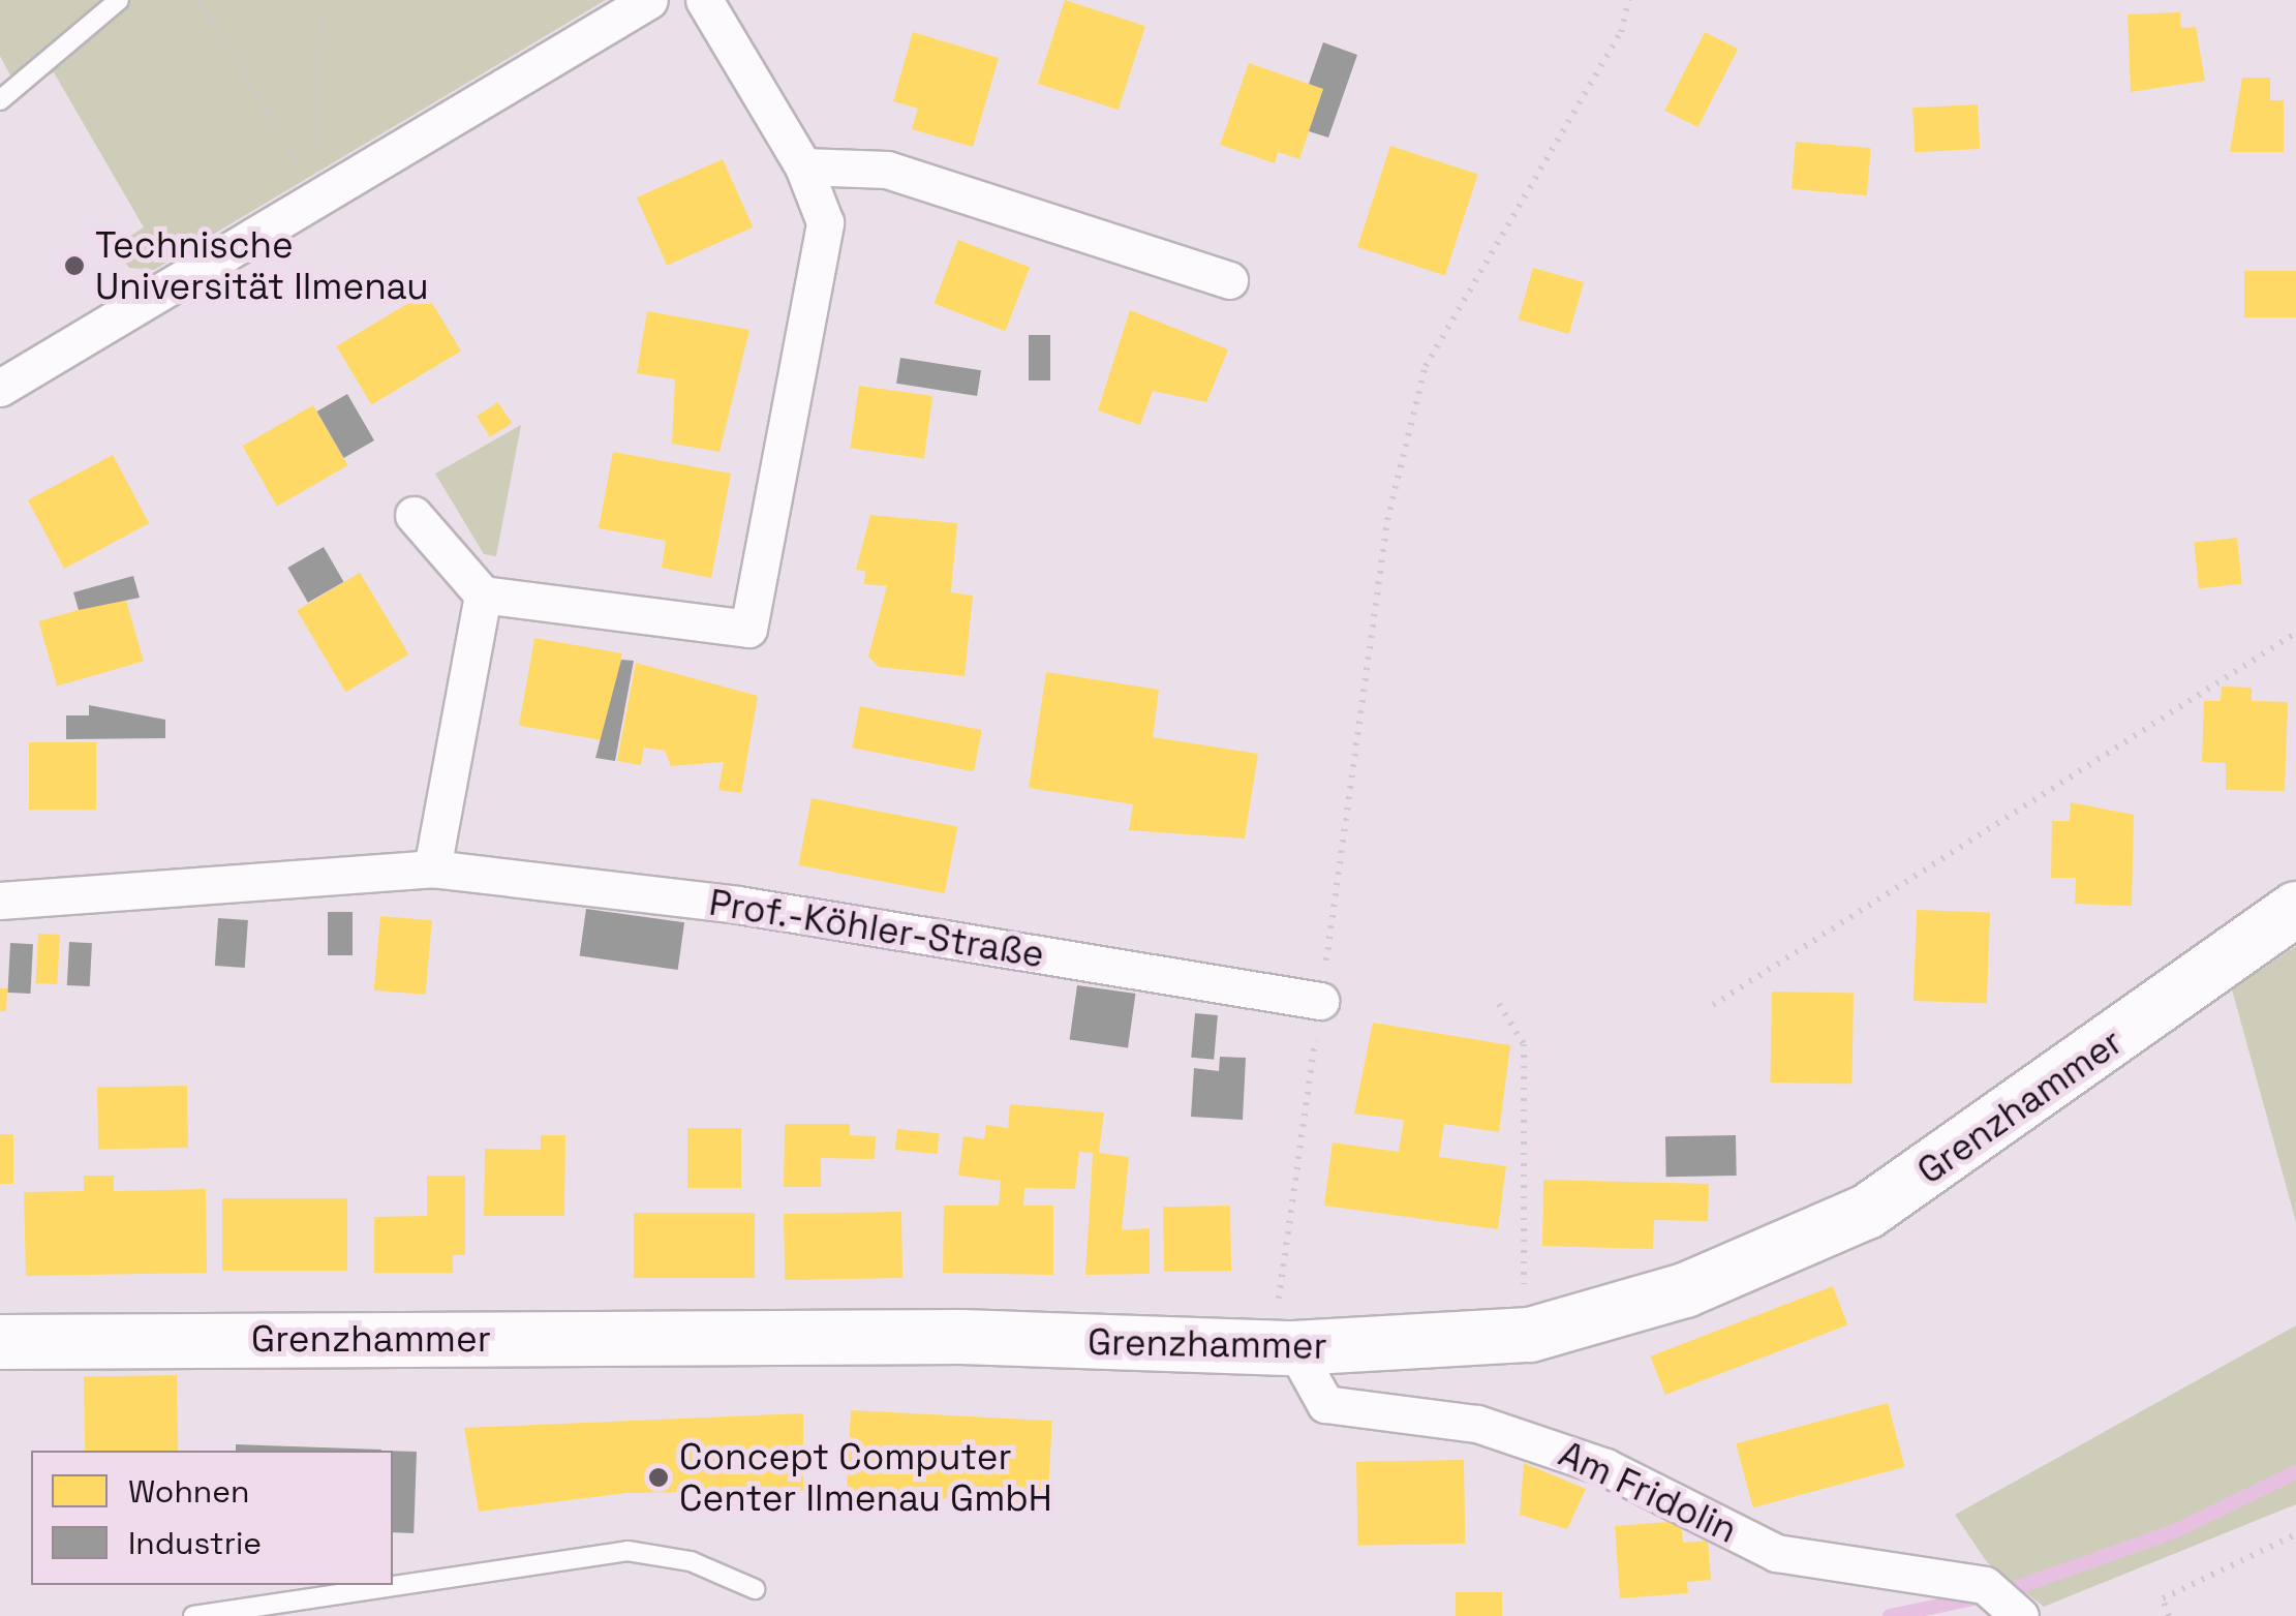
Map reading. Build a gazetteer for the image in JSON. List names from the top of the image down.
{
  "streets": {
    "main road": ["Grenzhammer"],
    "street": ["Prof.-Köhler-Straße", "Am Fridolin"]
  },
  "crossings": [
    ["Grenzhammer", "Am Fridolin"]
  ],
  "places": ["Technische Universität Ilmenau", "Concept Computer Center Ilmenau GmbH"],
  "legend": ["Wohnen", "Industrie"]
}
